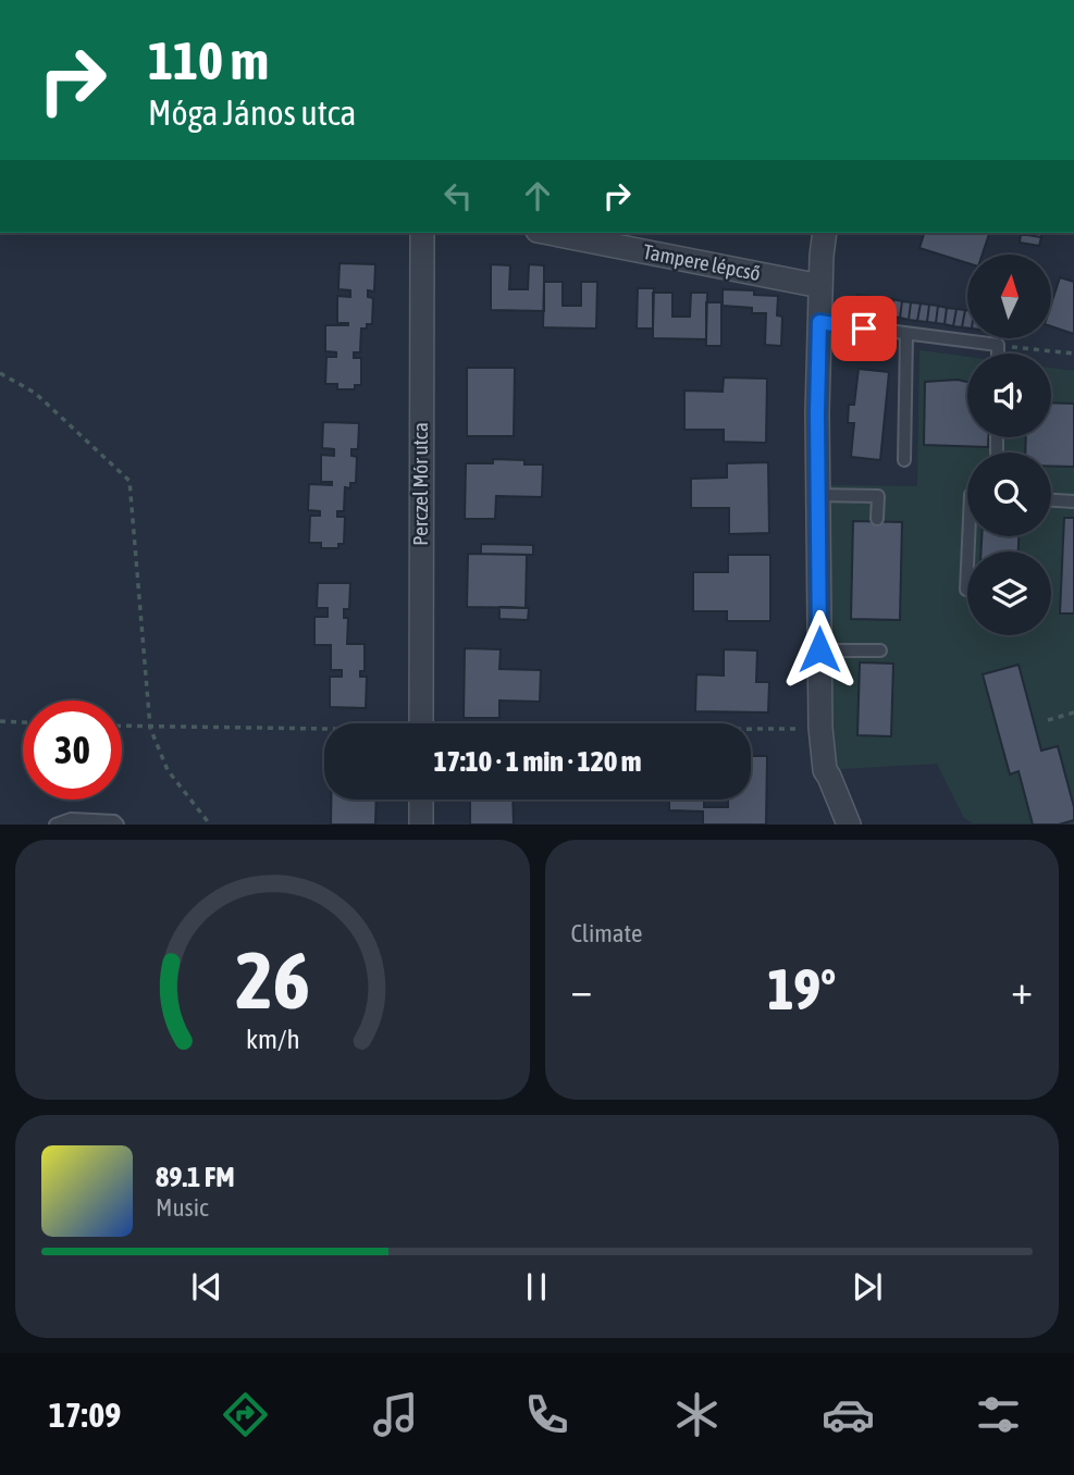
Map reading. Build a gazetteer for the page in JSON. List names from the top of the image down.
{
  "streets": {
    "street": ["Tampere lépcső", "Perczel Mór utca"]
  },
  "north": "top",
  "page": {
    "turn": ["110 m", "Móga János utca"],
    "limit": "30",
    "trip": "17:10 · 1 min · 120 m",
    "tile": "Climate",
    "heat": ["−", "19°", "+"],
    "song": ["89.1 FM", "Music"],
    "tabs": "17:09",
    "gauge": ["26", "km/h"]
  }
}
